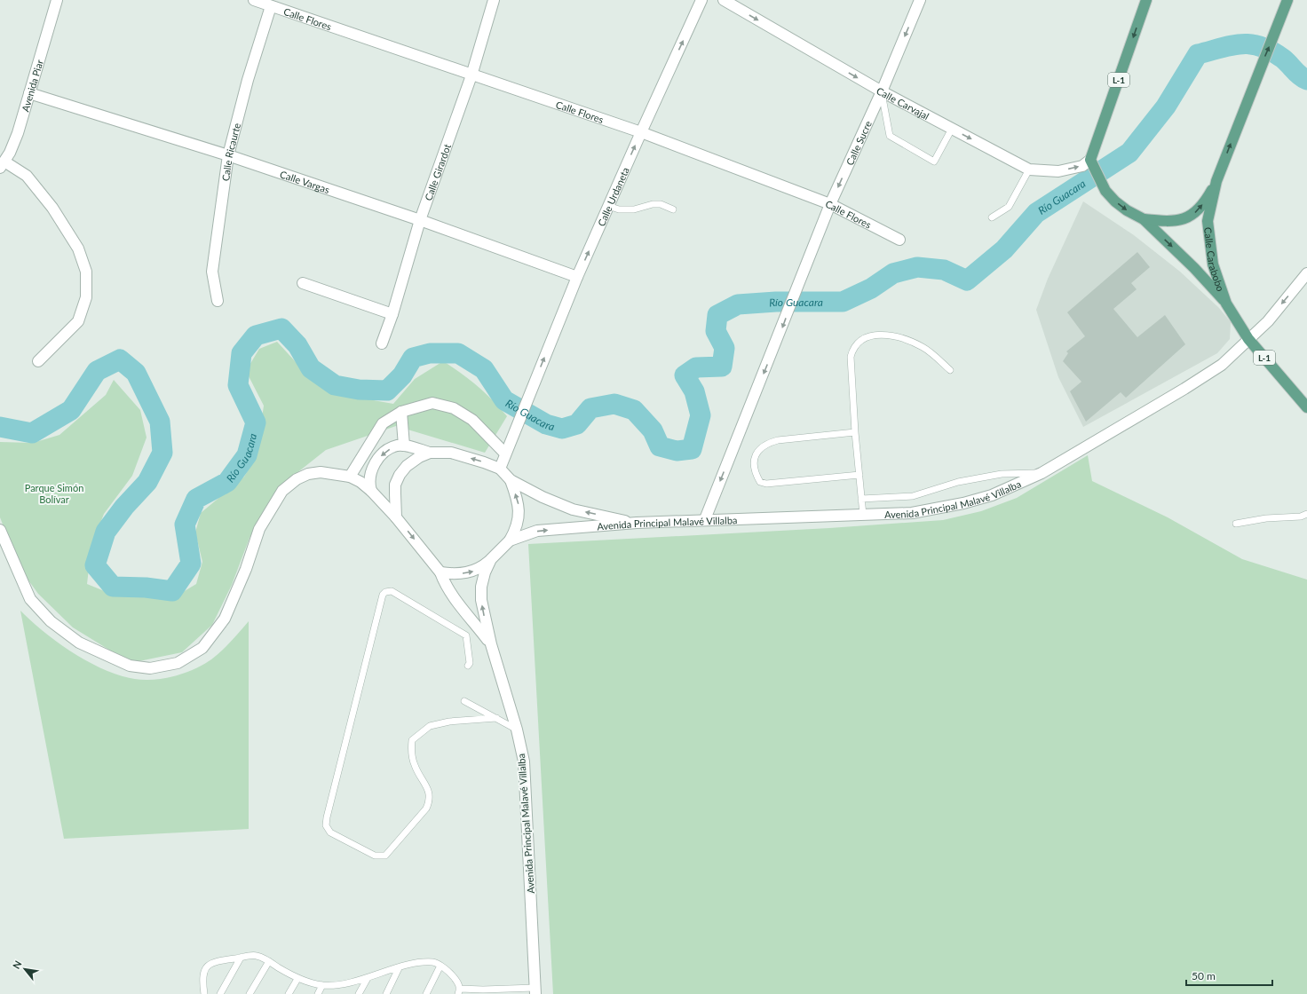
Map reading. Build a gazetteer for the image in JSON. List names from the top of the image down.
{
  "streets": {
    "main road": ["L-1", "Calle Carabobo"],
    "street": [
      "Calle Flores",
      "Avenida Piar",
      "Calle Carvajal",
      "Calle Sucre",
      "Calle Ricaurte",
      "Calle Girardot",
      "Calle Vargas",
      "Calle Urdaneta",
      "Avenida Principal Malavé Villalba"
    ]
  },
  "crossings": [
    ["Calle Flores", "Calle Sucre"],
    ["Calle Flores", "Calle Ricaurte"],
    ["Calle Flores", "Calle Girardot"],
    ["Calle Flores", "Calle Urdaneta"],
    ["L-1", "Calle Carvajal"],
    ["L-1", "Calle Carabobo"],
    ["Avenida Piar", "Calle Vargas"],
    ["Calle Carvajal", "Calle Sucre"],
    ["Calle Sucre", "Avenida Principal Malavé Villalba"],
    ["Calle Ricaurte", "Calle Vargas"],
    ["Calle Girardot", "Calle Vargas"],
    ["Calle Vargas", "Calle Urdaneta"],
    ["Calle Urdaneta", "Avenida Principal Malavé Villalba"],
    ["Calle Carabobo", "Avenida Principal Malavé Villalba"]
  ],
  "one_way": [
    "Calle Carvajal",
    "Calle Sucre",
    "Calle Urdaneta",
    "Calle Carabobo"
  ],
  "water": ["Río Guacara"],
  "parks": ["Parque Simón Bolívar"],
  "scale_bar": "50 m",
  "north": "top left"
}
